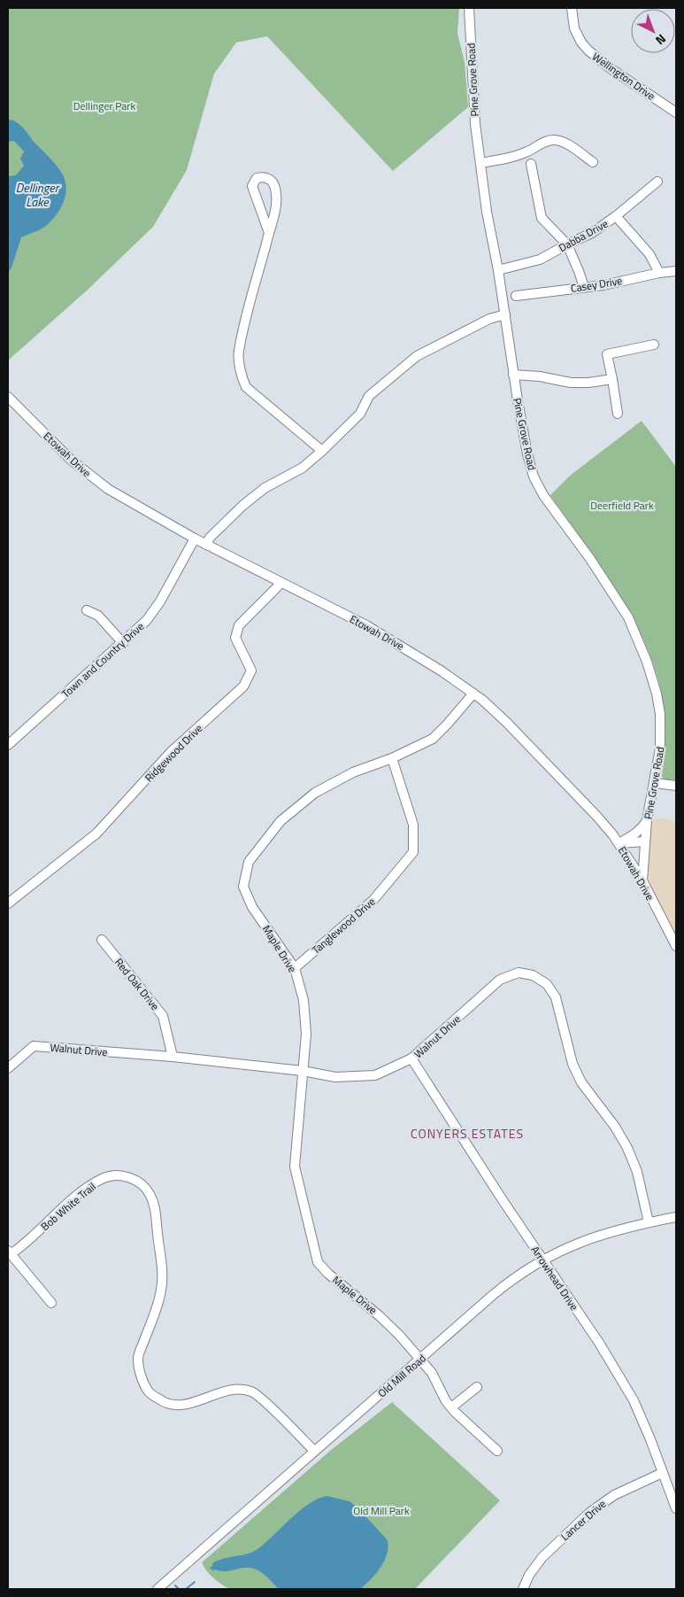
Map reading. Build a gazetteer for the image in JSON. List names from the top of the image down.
{
  "streets": {
    "street": [
      "Wellington Drive",
      "Pine Grove Road",
      "Dabba Drive",
      "Casey Drive",
      "Etowah Drive",
      "Town and Country Drive",
      "Ridgewood Drive",
      "Tanglewood Drive",
      "Maple Drive",
      "Red Oak Drive",
      "Walnut Drive",
      "Bob White Trail",
      "Arrowhead Drive",
      "Old Mill Road",
      "Lancer Drive"
    ]
  },
  "crossings": [
    ["Pine Grove Road", "Dabba Drive"],
    ["Pine Grove Road", "Etowah Drive"],
    ["Etowah Drive", "Town and Country Drive"],
    ["Etowah Drive", "Ridgewood Drive"],
    ["Etowah Drive", "Maple Drive"],
    ["Tanglewood Drive", "Maple Drive"],
    ["Maple Drive", "Walnut Drive"],
    ["Maple Drive", "Old Mill Road"],
    ["Red Oak Drive", "Walnut Drive"],
    ["Walnut Drive", "Arrowhead Drive"],
    ["Walnut Drive", "Old Mill Road"],
    ["Bob White Trail", "Old Mill Road"],
    ["Arrowhead Drive", "Old Mill Road"],
    ["Arrowhead Drive", "Lancer Drive"]
  ],
  "districts": ["CONYERS ESTATES"],
  "water": ["Dellinger Lake"],
  "parks": ["Dellinger Park", "Deerfield Park", "Old Mill Park"],
  "north": "bottom right"
}
